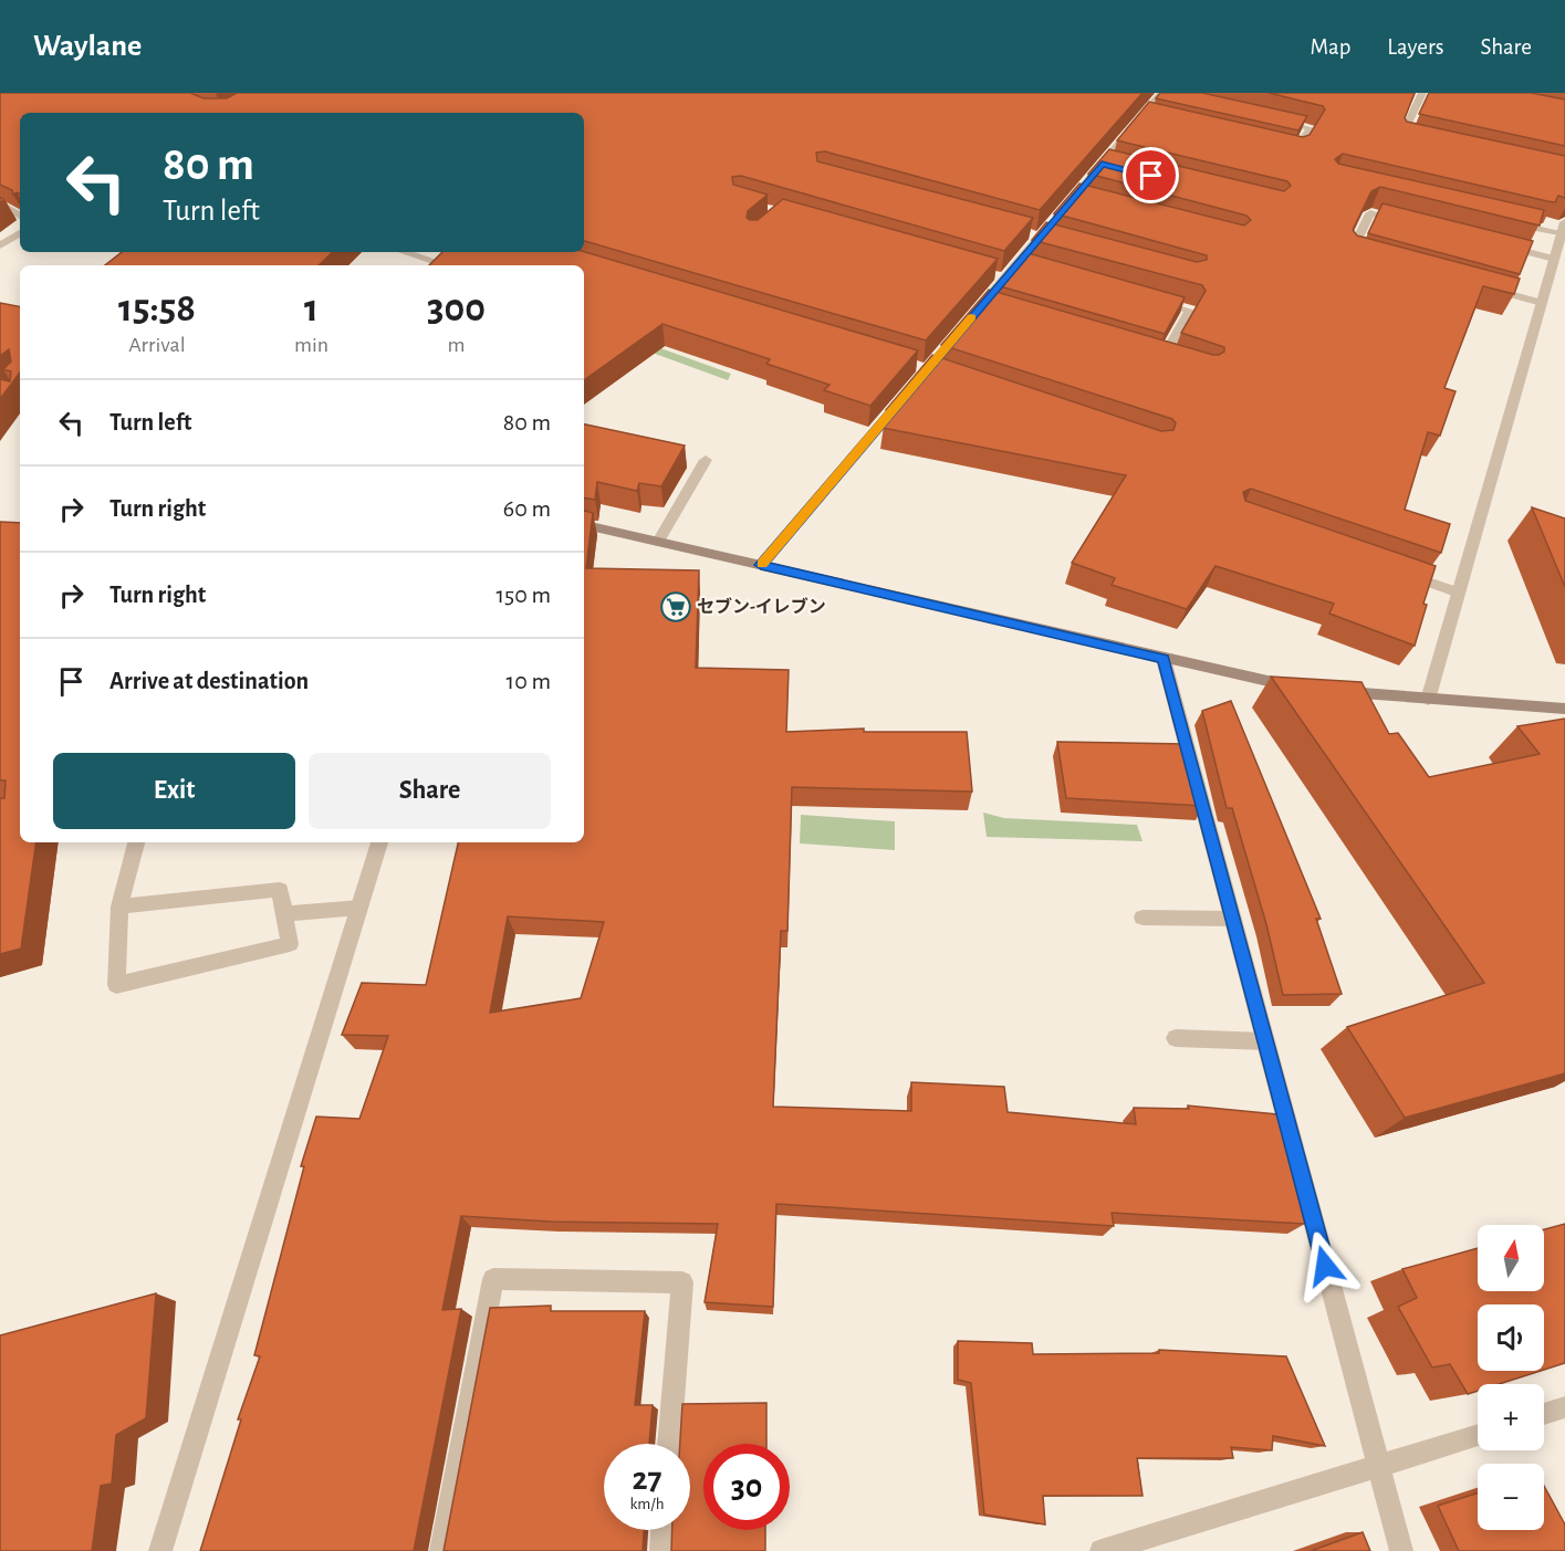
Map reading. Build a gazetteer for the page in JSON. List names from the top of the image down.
{
  "places": {
    "supermarket": ["セブン-イレブン"]
  },
  "north": "top",
  "page": {
    "header": "Waylane",
    "nav": ["Map", "Layers", "Share"],
    "turn": ["80 m", "Turn left"],
    "eta": [
      "15:58",
      "Arrival",
      "1",
      "min",
      "300",
      "m"
    ],
    "list": [
      {
        "name": "Turn left",
        "value": "80 m"
      },
      {
        "name": "Turn right",
        "value": "60 m"
      },
      {
        "name": "Turn right",
        "value": "150 m"
      },
      {
        "name": "Arrive at destination",
        "value": "10 m"
      }
    ],
    "buttons": ["Exit", "Share"],
    "map_buttons": ["+", "−"],
    "speed": "27 km/h",
    "limit": "30"
  }
}
